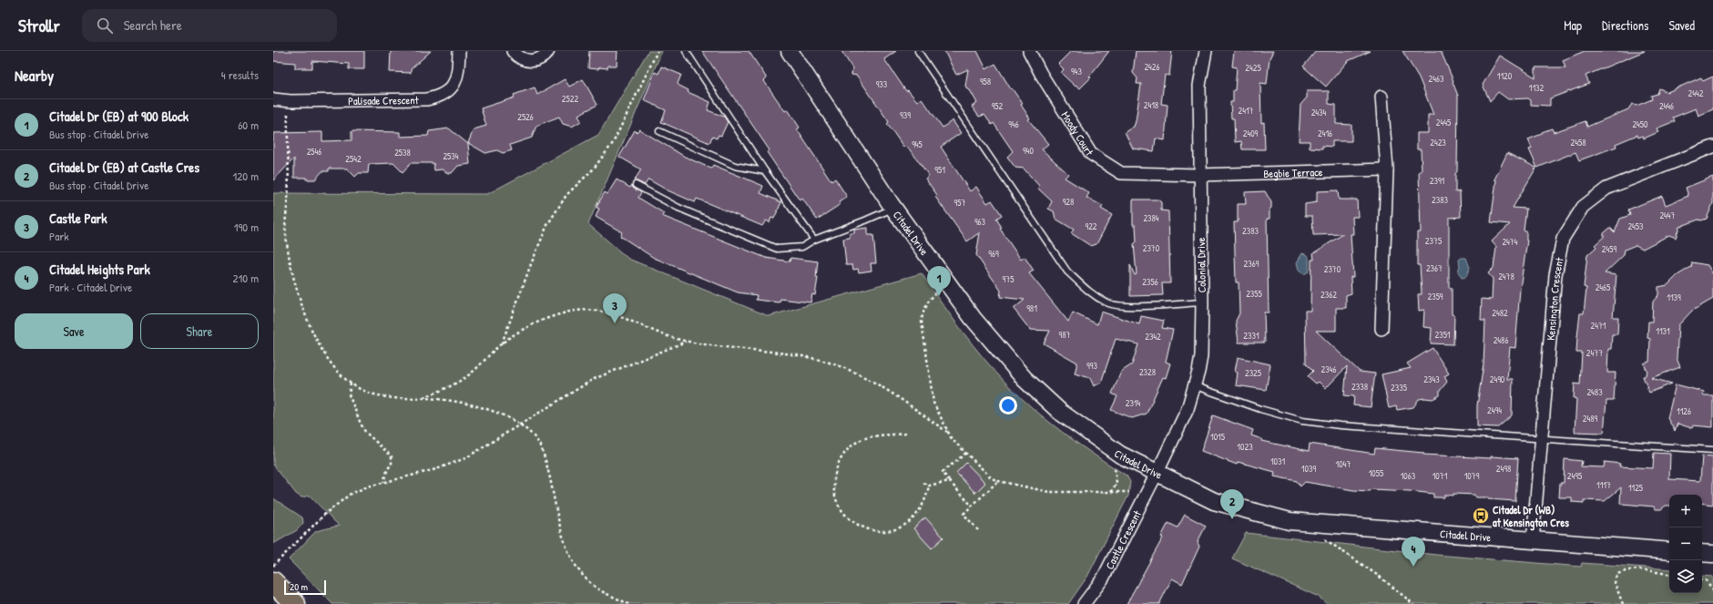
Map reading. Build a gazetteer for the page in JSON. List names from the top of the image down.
{
  "streets": {
    "street": [
      "Palisade Crescent",
      "Moody Court",
      "Begbie Terrace",
      "Citadel Drive",
      "Colonial Drive",
      "Kensington Crescent",
      "Castle Crescent"
    ]
  },
  "crossings": [
    ["Moody Court", "Begbie Terrace"],
    ["Moody Court", "Colonial Drive"],
    ["Begbie Terrace", "Colonial Drive"],
    ["Citadel Drive", "Colonial Drive"],
    ["Citadel Drive", "Kensington Crescent"],
    ["Citadel Drive", "Castle Crescent"],
    ["Colonial Drive", "Castle Crescent"]
  ],
  "places": {
    "bus stop": ["Citadel Dr (WB) at Kensington Cres"]
  },
  "house_numbers": [
    "2426",
    "2425",
    "943",
    "1120",
    "2463",
    "958",
    "933",
    "1132",
    "2442",
    "2522",
    "2418",
    "952",
    "2446",
    "2417",
    "2434",
    "939",
    "2526",
    "2445",
    "946",
    "2450",
    "2409",
    "2416",
    "2423",
    "2458",
    "945",
    "940",
    "2546",
    "2538",
    "2534",
    "2542",
    "951",
    "2391",
    "2383",
    "928",
    "957",
    "2447",
    "2384",
    "963",
    "922",
    "2453",
    "2383",
    "2375",
    "2474",
    "2370",
    "2459",
    "969",
    "2369",
    "2367",
    "2370",
    "2478",
    "975",
    "2356",
    "2465",
    "2355",
    "2362",
    "2359",
    "1139",
    "981",
    "2482",
    "2471",
    "1131",
    "987",
    "2351",
    "2331",
    "2342",
    "2486",
    "2477",
    "993",
    "2346",
    "2328",
    "2325",
    "2343",
    "2490",
    "2338",
    "2335",
    "2483",
    "2314",
    "2494",
    "1126",
    "2489",
    "1015",
    "1023",
    "1031",
    "1047",
    "1039",
    "2498",
    "1055",
    "1063",
    "1071",
    "1079",
    "2495",
    "1117",
    "1125"
  ],
  "scale_bar": "20 m",
  "page": {
    "header": "Strollr",
    "search": "Search here",
    "nav": ["Map", "Directions", "Saved"],
    "heading": ["Nearby", "4 results"],
    "list": [
      {
        "mark": "1",
        "name": "Citadel Dr (EB) at 900 Block",
        "note": "Bus stop · Citadel Drive",
        "value": "60 m"
      },
      {
        "mark": "2",
        "name": "Citadel Dr (EB) at Castle Cres",
        "note": "Bus stop · Citadel Drive",
        "value": "120 m"
      },
      {
        "mark": "3",
        "name": "Castle Park",
        "note": "Park",
        "value": "190 m"
      },
      {
        "mark": "4",
        "name": "Citadel Heights Park",
        "note": "Park · Citadel Drive",
        "value": "210 m"
      }
    ],
    "pins": [
      "1",
      "3",
      "2",
      "4"
    ],
    "buttons": ["Save", "Share"],
    "map_buttons": ["+", "−"],
    "scale": "20 m"
  }
}
